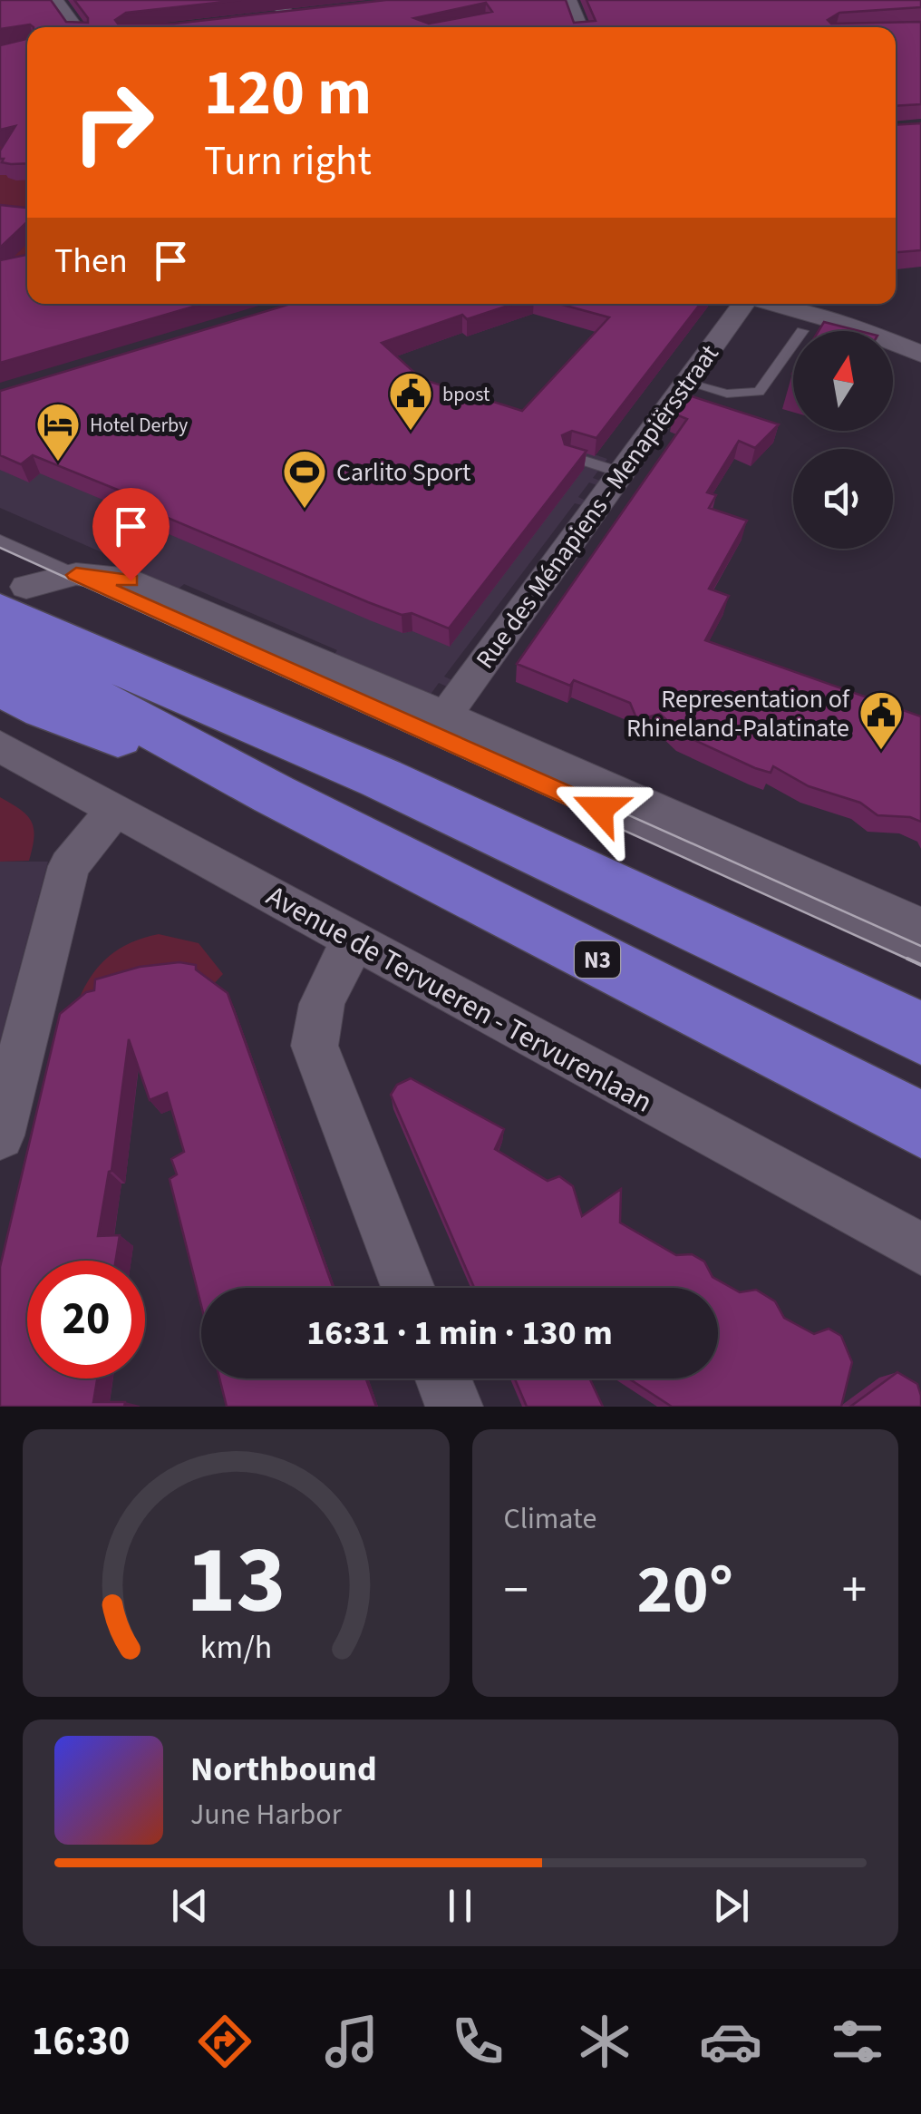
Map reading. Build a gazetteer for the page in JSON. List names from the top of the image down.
{
  "streets": {
    "highway": ["N3"],
    "street": ["Rue des Ménapiens - Menapiërsstraat", "Avenue de Tervueren - Tervurenlaan"]
  },
  "places": {
    "public building": ["bpost", "Representation of Rhineland-Palatinate"],
    "hotel": ["Hotel Derby"],
    "sports": ["Carlito Sport"]
  },
  "north": "top",
  "page": {
    "turn": ["120 m", "Turn right"],
    "then": "Then",
    "limit": "20",
    "trip": "16:31 · 1 min · 130 m",
    "tile": "Climate",
    "heat": ["−", "20°", "+"],
    "song": ["Northbound", "June Harbor"],
    "tabs": "16:30",
    "gauge": ["13", "km/h"]
  }
}
